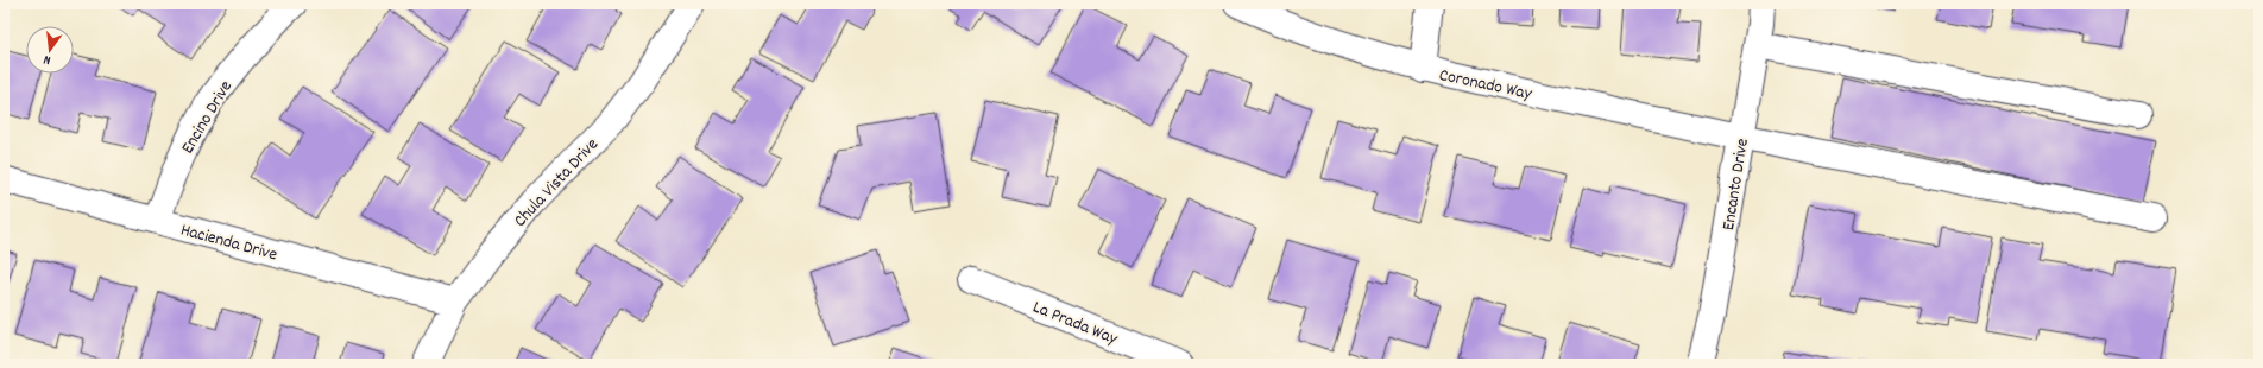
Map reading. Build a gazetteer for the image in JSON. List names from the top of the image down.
{
  "streets": {
    "street": [
      "Coronado Way",
      "Encino Drive",
      "Chula Vista Drive",
      "Encanto Drive",
      "Hacienda Drive",
      "La Prada Way"
    ]
  },
  "crossings": [
    ["Coronado Way", "Encanto Drive"],
    ["Encino Drive", "Hacienda Drive"],
    ["Chula Vista Drive", "Hacienda Drive"]
  ],
  "north": "bottom"
}
